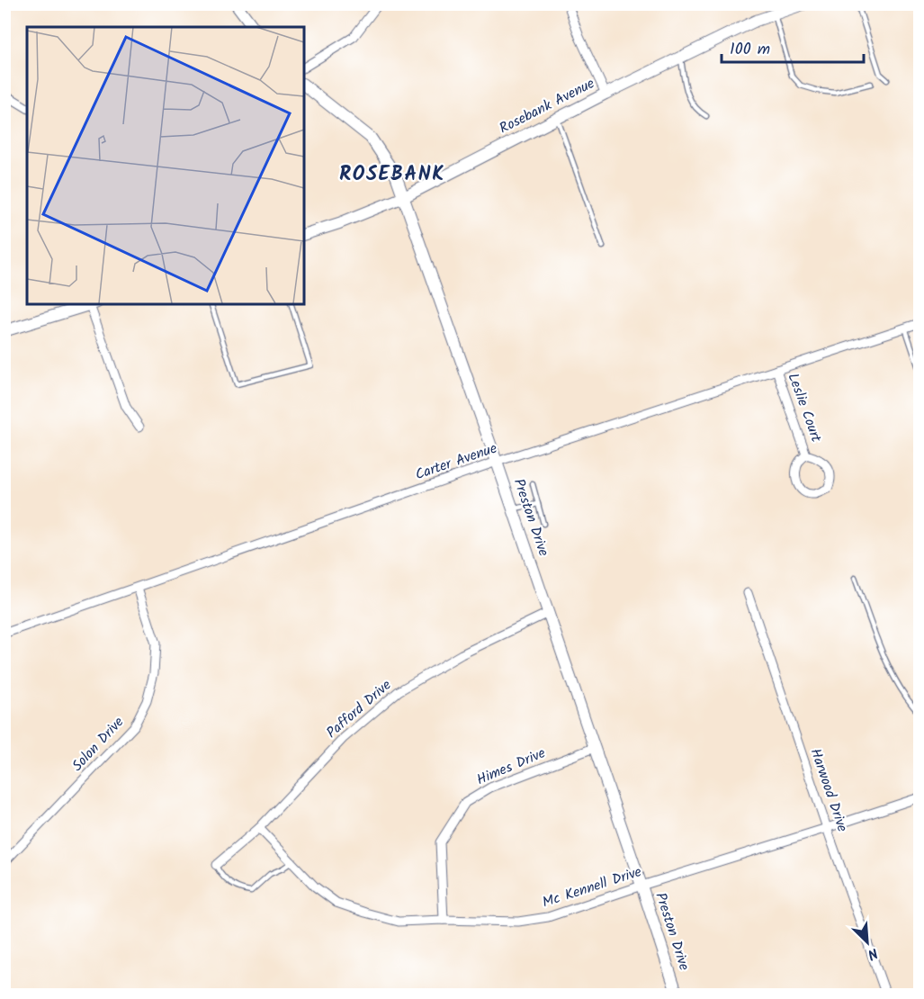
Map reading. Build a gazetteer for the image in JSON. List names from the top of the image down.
{
  "streets": {
    "street": [
      "Rosebank Avenue",
      "Leslie Court",
      "Carter Avenue",
      "Preston Drive",
      "Pafford Drive",
      "Solon Drive",
      "Himes Drive",
      "Harwood Drive",
      "Mc Kennell Drive"
    ]
  },
  "crossings": [
    ["Rosebank Avenue", "Preston Drive"],
    ["Leslie Court", "Carter Avenue"],
    ["Carter Avenue", "Preston Drive"],
    ["Carter Avenue", "Solon Drive"],
    ["Preston Drive", "Pafford Drive"],
    ["Preston Drive", "Himes Drive"],
    ["Preston Drive", "Mc Kennell Drive"],
    ["Pafford Drive", "Mc Kennell Drive"],
    ["Himes Drive", "Mc Kennell Drive"],
    ["Harwood Drive", "Mc Kennell Drive"]
  ],
  "districts": ["ROSEBANK"],
  "scale_bar": "100 m",
  "north": "bottom right"
}
